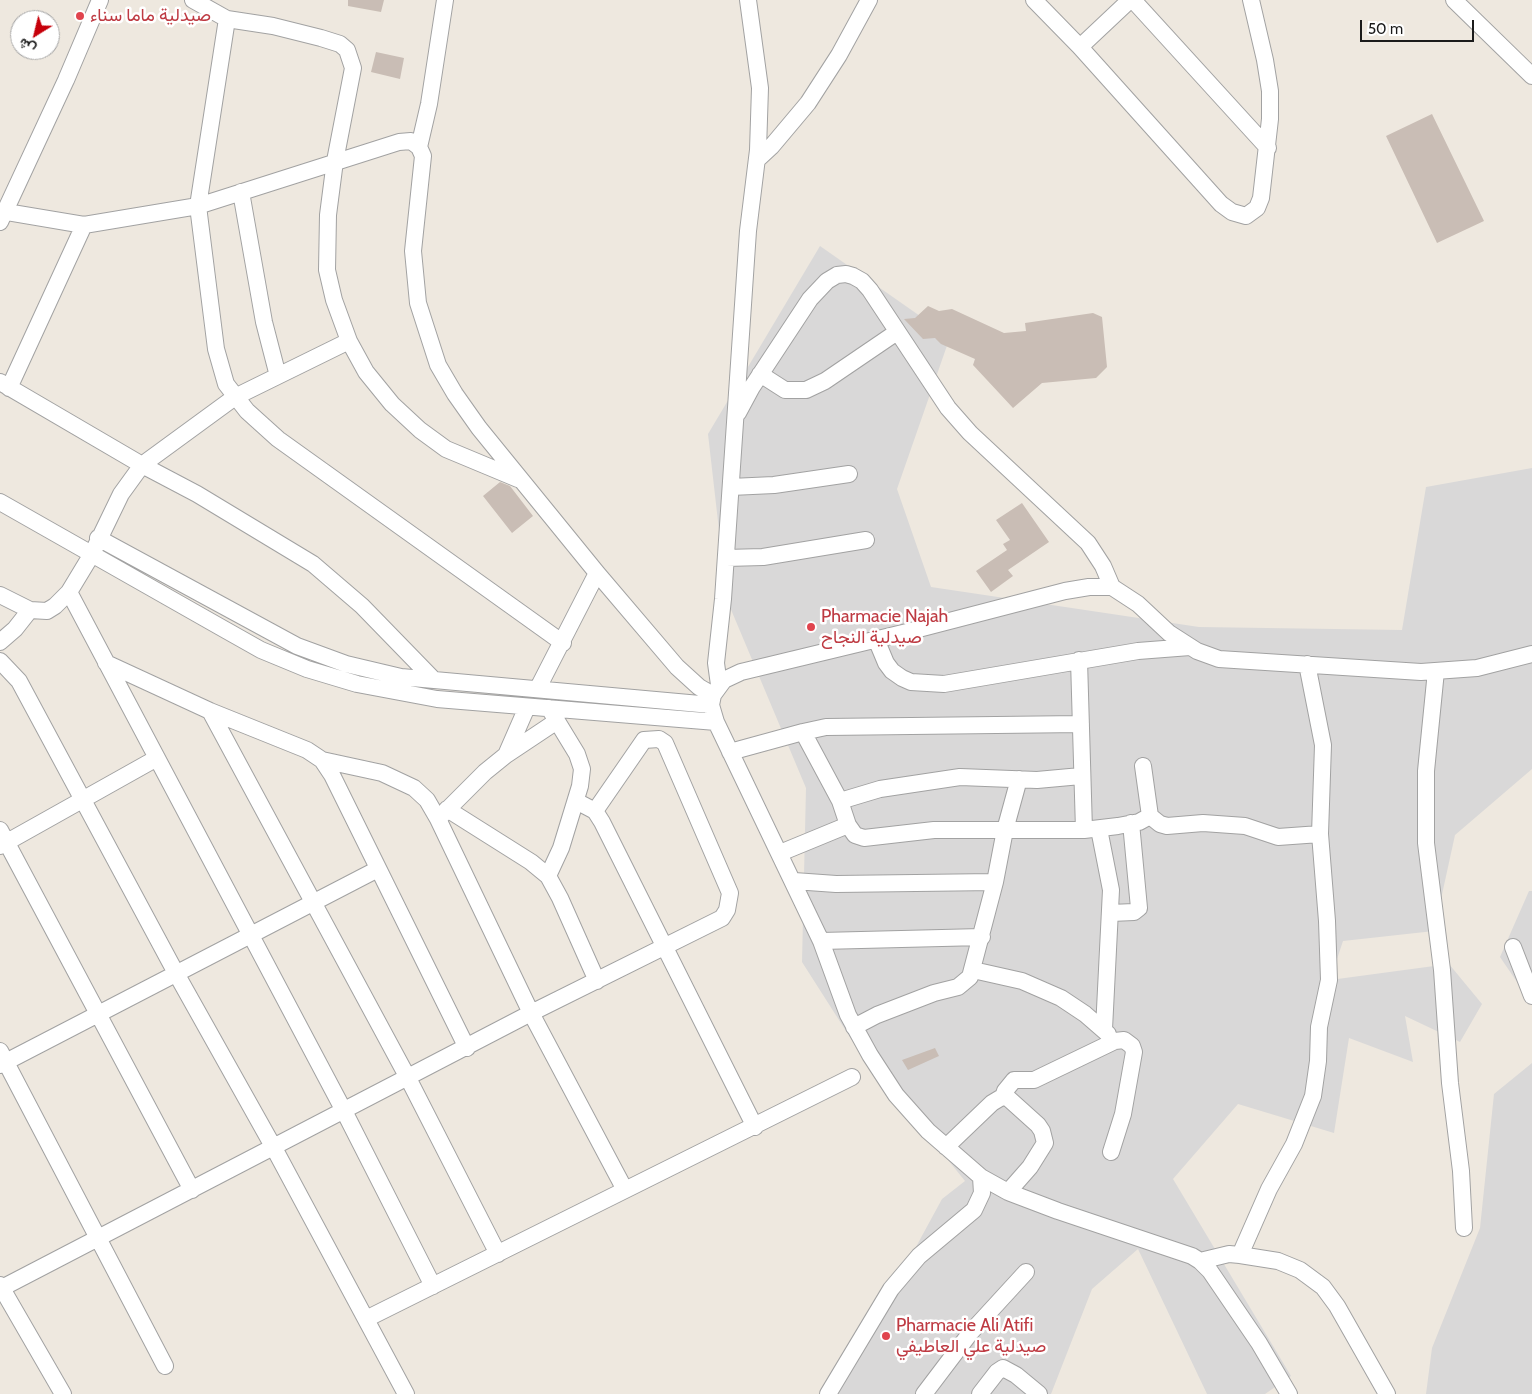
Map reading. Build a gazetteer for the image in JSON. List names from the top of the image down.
{
  "places": ["صيدلية ماما سناء", "Pharmacie Najah صيدلية النجاح", "Pharmacie Ali Atifi صيدلية علي العاطيفي"],
  "scale_bar": "50 m",
  "north": "bottom left"
}
